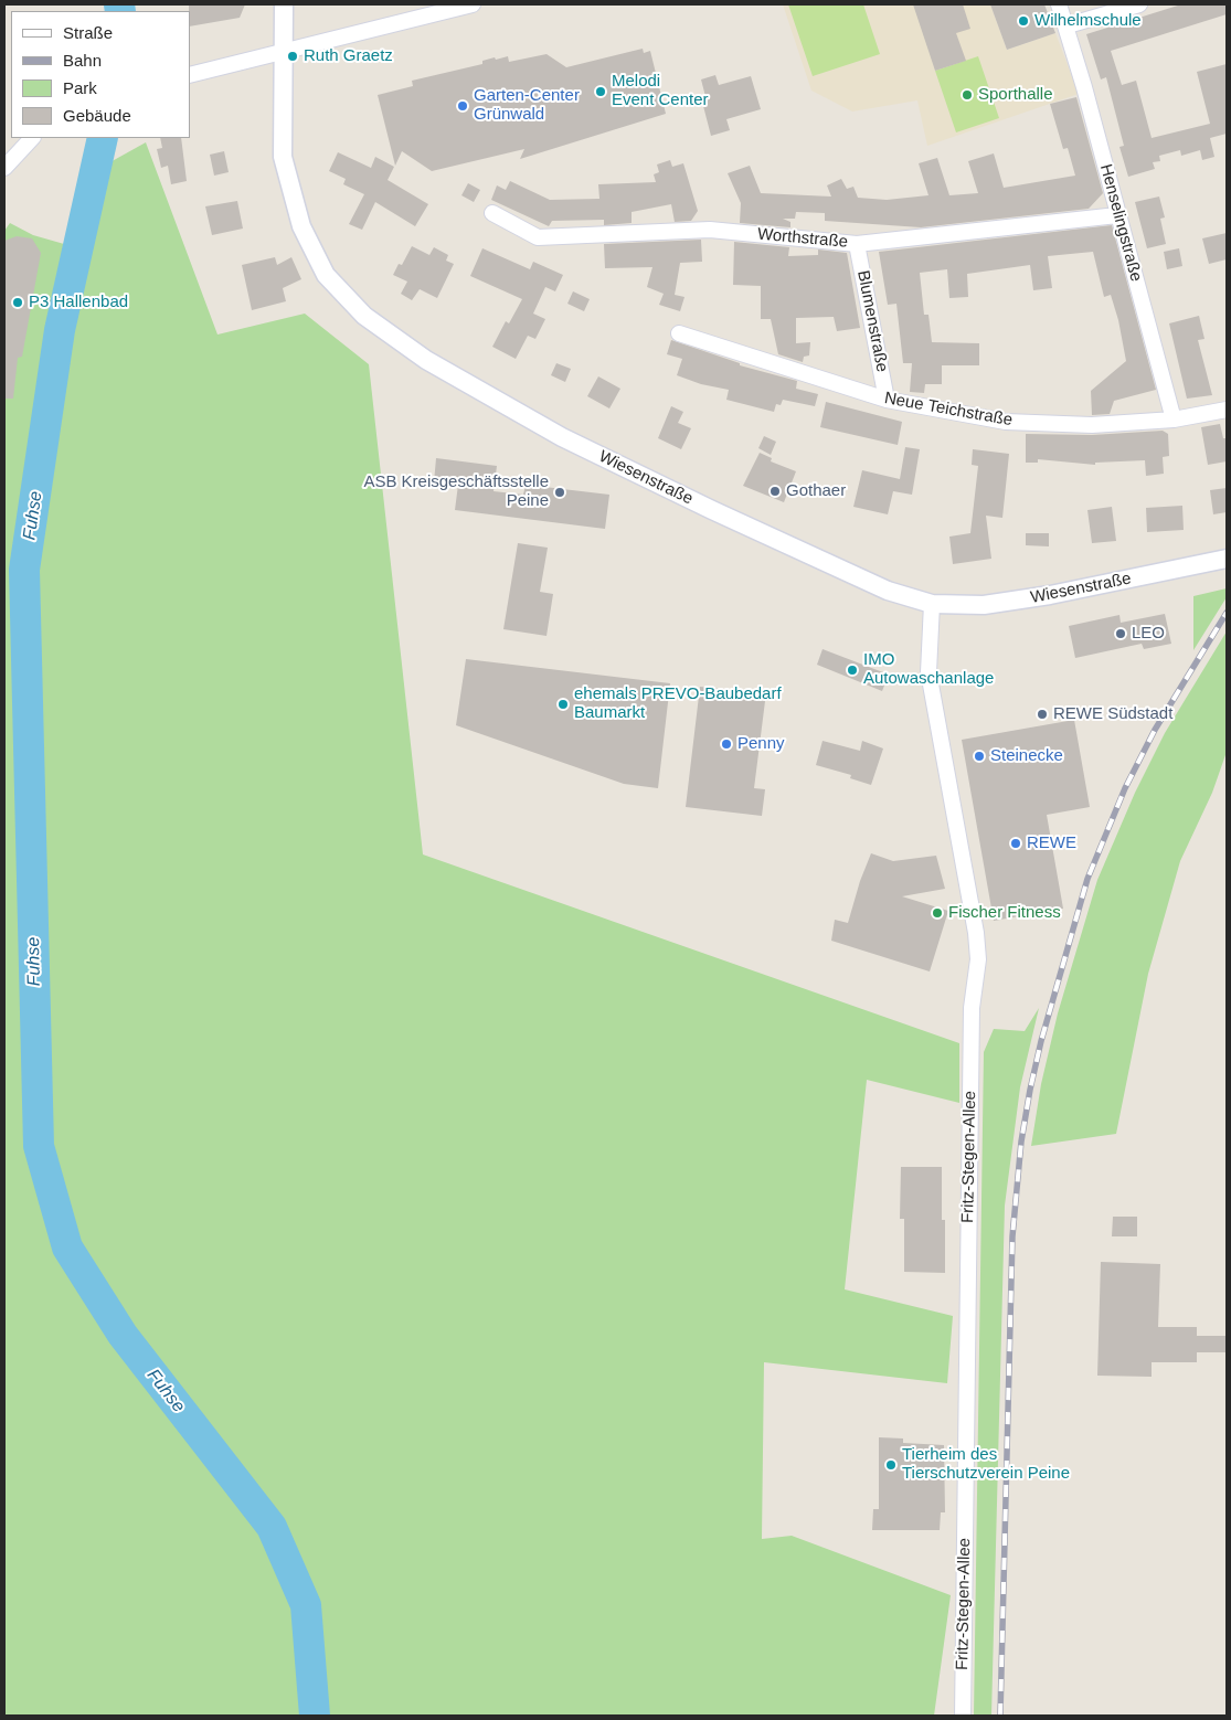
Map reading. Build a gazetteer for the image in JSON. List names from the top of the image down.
{
  "streets": {
    "street": [
      "Henselingstraße",
      "Worthstraße",
      "Blumenstraße",
      "Neue Teichstraße",
      "Wiesenstraße",
      "Fritz-Stegen-Allee"
    ]
  },
  "crossings": [
    ["Henselingstraße", "Worthstraße"],
    ["Henselingstraße", "Neue Teichstraße"],
    ["Worthstraße", "Blumenstraße"],
    ["Blumenstraße", "Neue Teichstraße"],
    ["Wiesenstraße", "Fritz-Stegen-Allee"]
  ],
  "water": ["Fuhse"],
  "places": [
    "Wilhelmschule",
    "Ruth Graetz",
    "Melodi Event Center",
    "Sporthalle",
    "Garten-Center Grünwald",
    "P3 Hallenbad",
    "Gothaer",
    "ASB Kreisgeschäftsstelle Peine",
    "LEO",
    "IMO Autowaschanlage",
    "ehemals PREVO-Baubedarf Baumarkt",
    "REWE Südstadt",
    "Penny",
    "Steinecke",
    "REWE",
    "Fischer Fitness",
    "Tierheim des Tierschutzverein Peine"
  ],
  "legend": [
    "Straße",
    "Bahn",
    "Park",
    "Gebäude"
  ]
}
